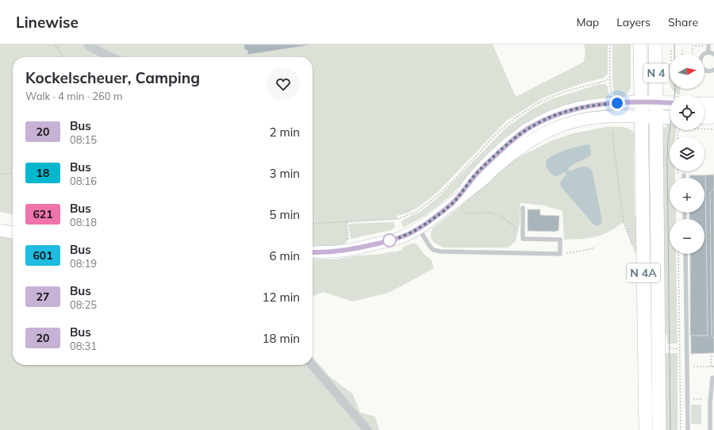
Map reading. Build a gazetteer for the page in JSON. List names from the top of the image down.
{
  "streets": {
    "main road": ["N 4", "N 4A"]
  },
  "crossings": [
    ["N 4", "N 4A"]
  ],
  "lines": ["bus line 20"],
  "north": "right",
  "page": {
    "header": "Linewise",
    "nav": ["Map", "Layers", "Share"],
    "map_buttons": ["+", "−"],
    "heading": ["Kockelscheuer, Camping", "Walk · 4 min · 260 m"],
    "list": [
      {
        "mark": "20",
        "name": "Bus",
        "note": "08:15",
        "value": "2 min"
      },
      {
        "mark": "18",
        "name": "Bus",
        "note": "08:16",
        "value": "3 min"
      },
      {
        "mark": "621",
        "name": "Bus",
        "note": "08:18",
        "value": "5 min"
      },
      {
        "mark": "601",
        "name": "Bus",
        "note": "08:19",
        "value": "6 min"
      },
      {
        "mark": "27",
        "name": "Bus",
        "note": "08:25",
        "value": "12 min"
      },
      {
        "mark": "20",
        "name": "Bus",
        "note": "08:31",
        "value": "18 min"
      }
    ]
  }
}
